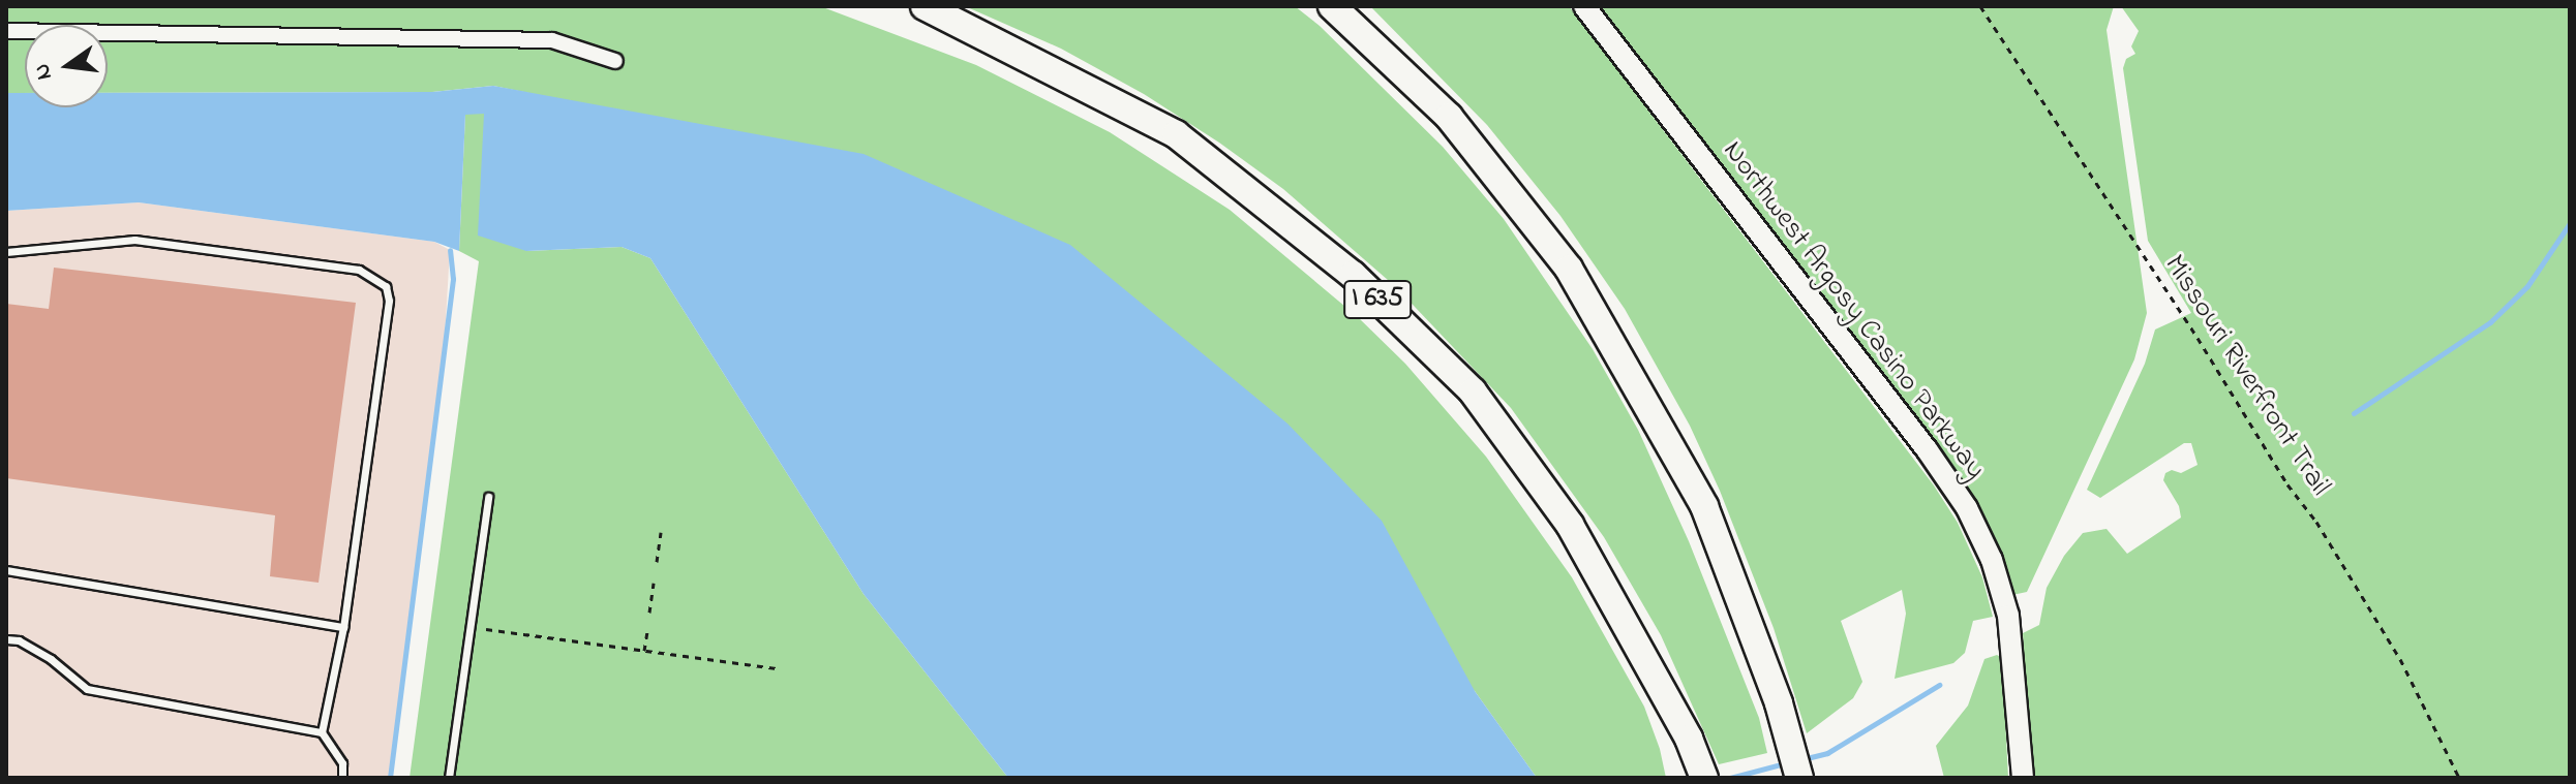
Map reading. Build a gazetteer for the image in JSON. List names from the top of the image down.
{
  "streets": {
    "highway": ["I 635"],
    "street": ["Northwest Argosy Casino Parkway"],
    "path": ["Missouri Riverfront Trail"]
  },
  "north": "left"
}
